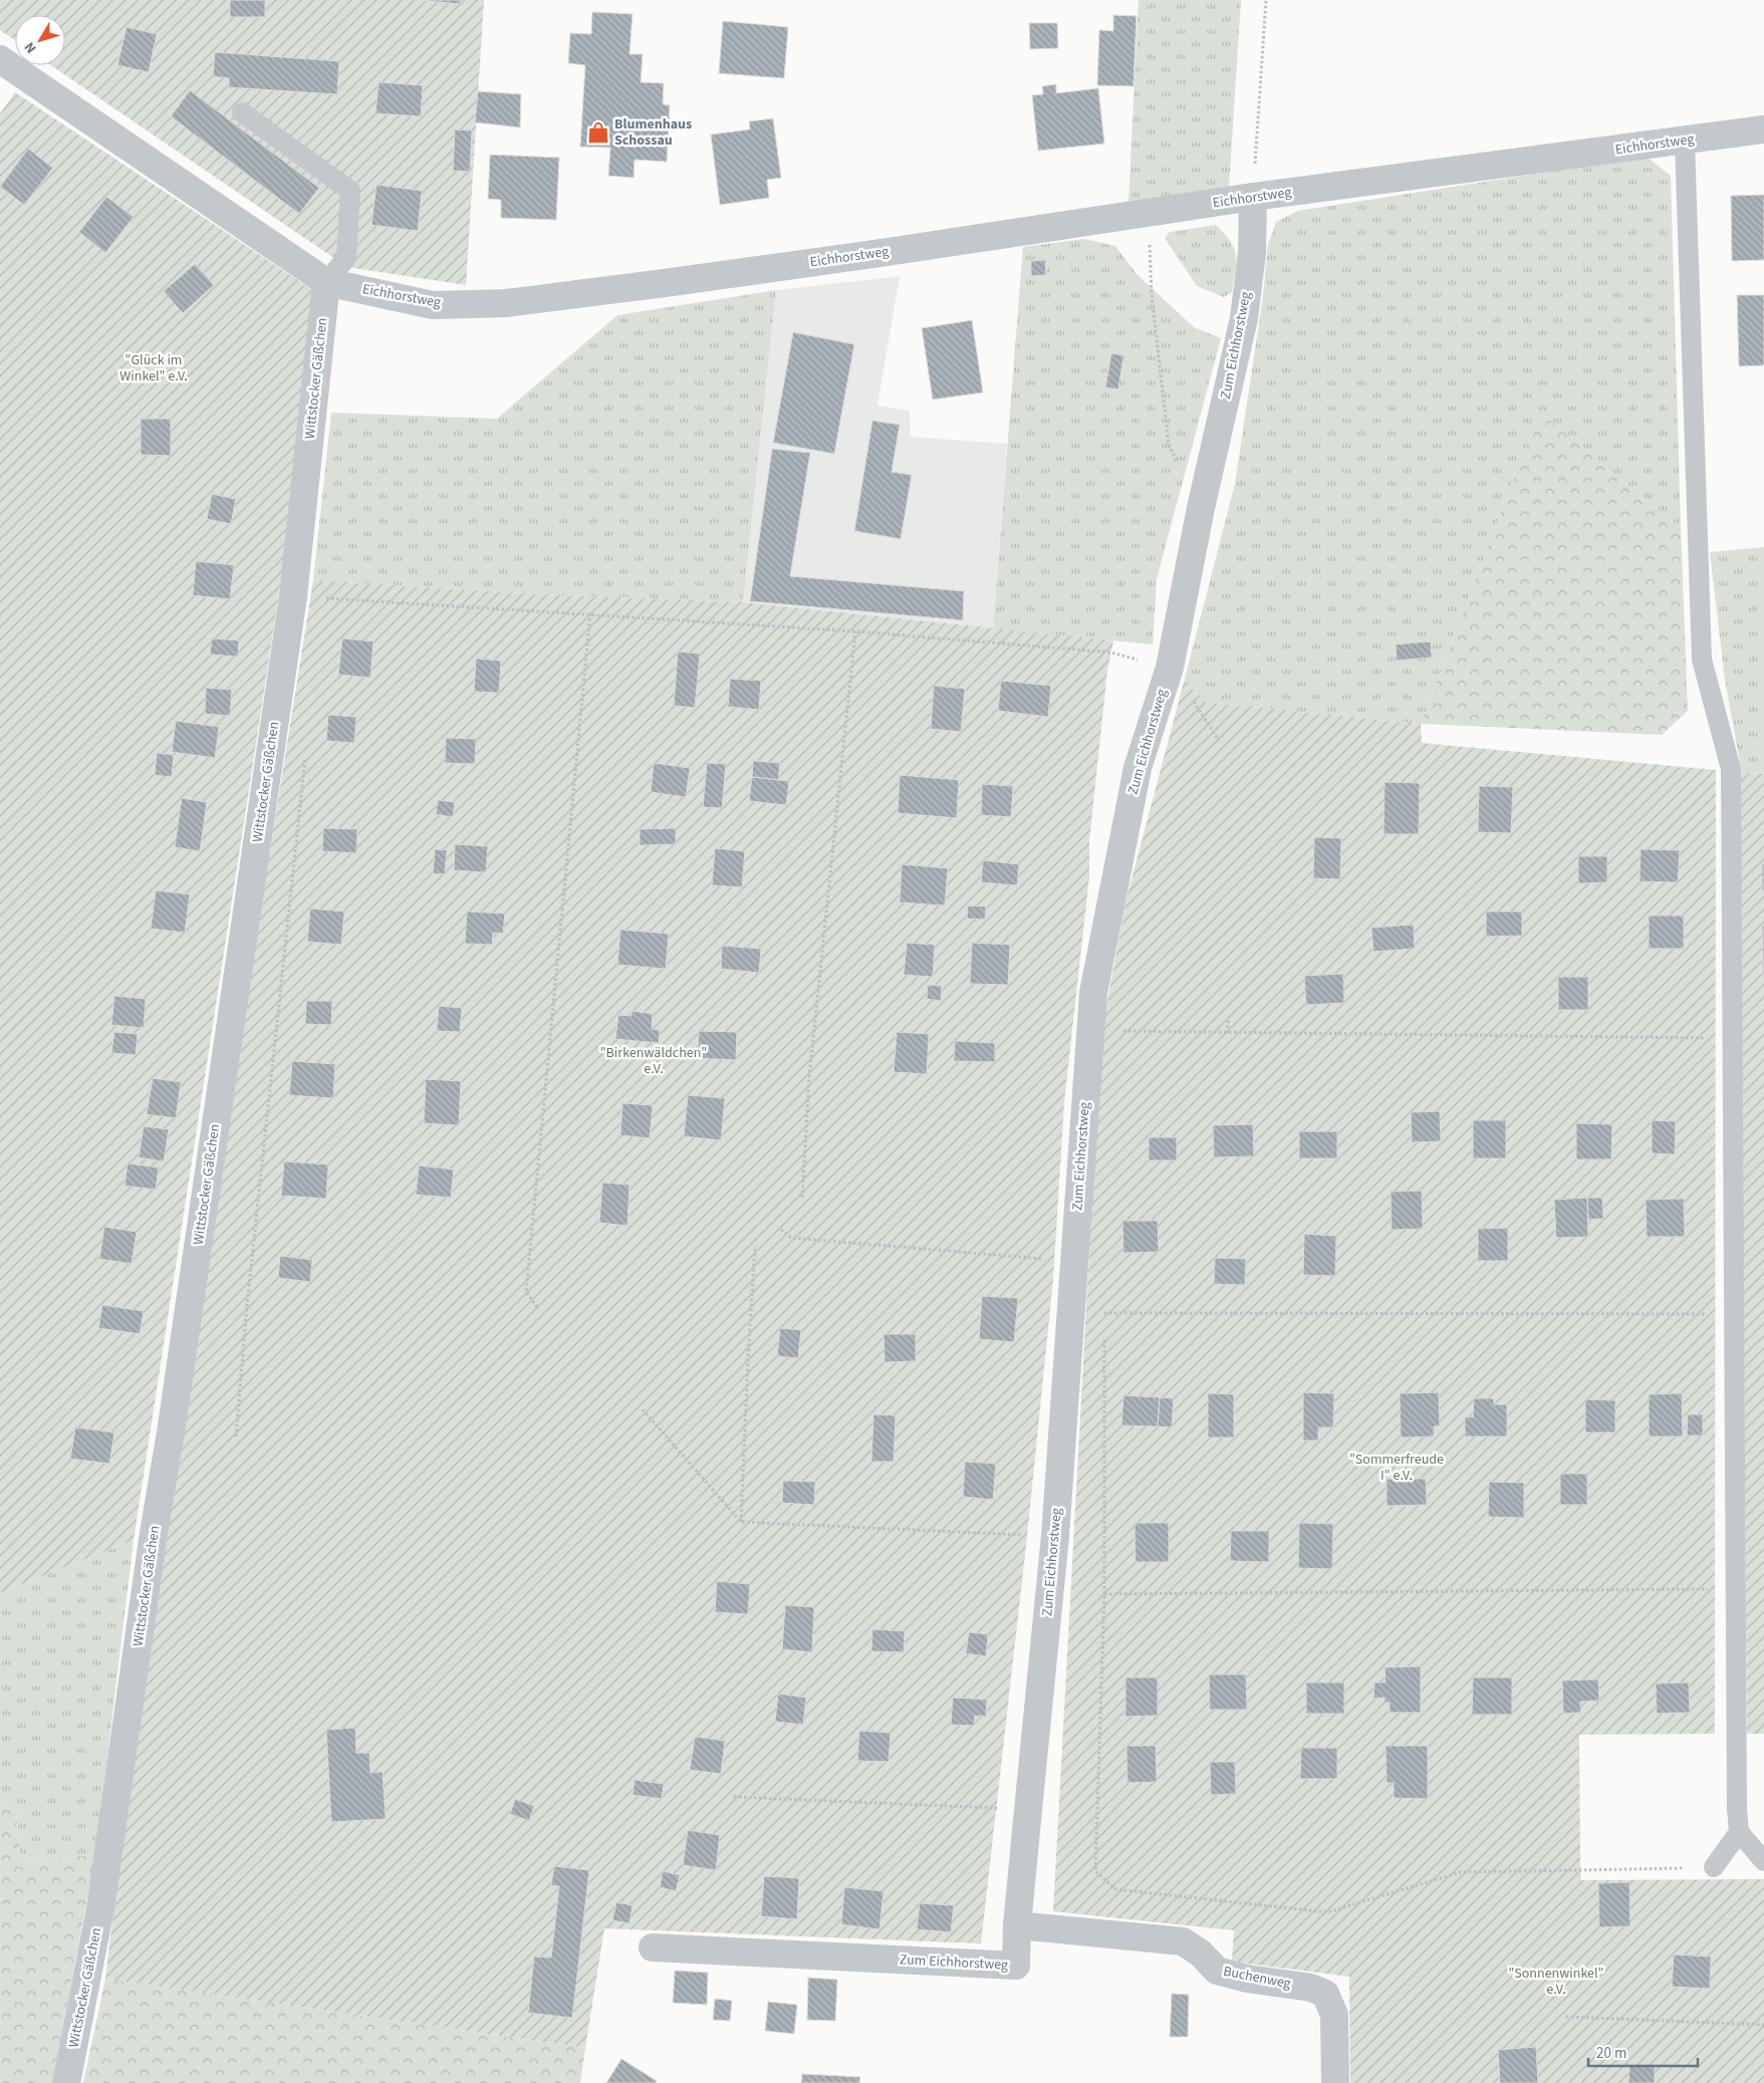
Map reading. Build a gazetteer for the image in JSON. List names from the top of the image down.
{
  "streets": {
    "street": [
      "Eichhorstweg",
      "Zum Eichhorstweg",
      "Wittstocker Gäßchen",
      "Buchenweg"
    ]
  },
  "crossings": [
    ["Eichhorstweg", "Zum Eichhorstweg"],
    ["Eichhorstweg", "Wittstocker Gäßchen"],
    ["Zum Eichhorstweg", "Buchenweg"]
  ],
  "parks": [
    "\"Glück im Winkel\" e.V.",
    "\"Birkenwäldchen\" e.V.",
    "\"Sommerfreude I\" e.V.",
    "\"Sonnenwinkel\" e.V."
  ],
  "places": {
    "shop": ["Blumenhaus Schossau"]
  },
  "scale_bar": "20 m",
  "north": "bottom left"
}
